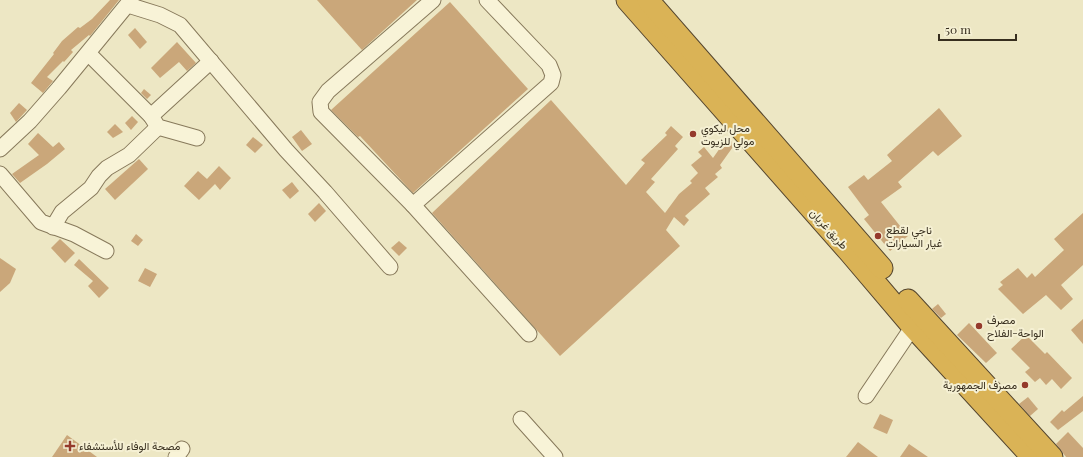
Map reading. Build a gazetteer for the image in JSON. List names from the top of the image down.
{
  "streets": {
    "highway": ["طريق غريان"]
  },
  "places": {
    "other": [
      "محل ليكوي مولي للزيوت",
      "ناجي لقطع غيار السيارات",
      "مصرف الواحة-الفلاح",
      "مصرف الجمهورية"
    ],
    "health": ["مصحة الوفاء للأستشفاء"]
  },
  "scale_bar": "50 m"
}
